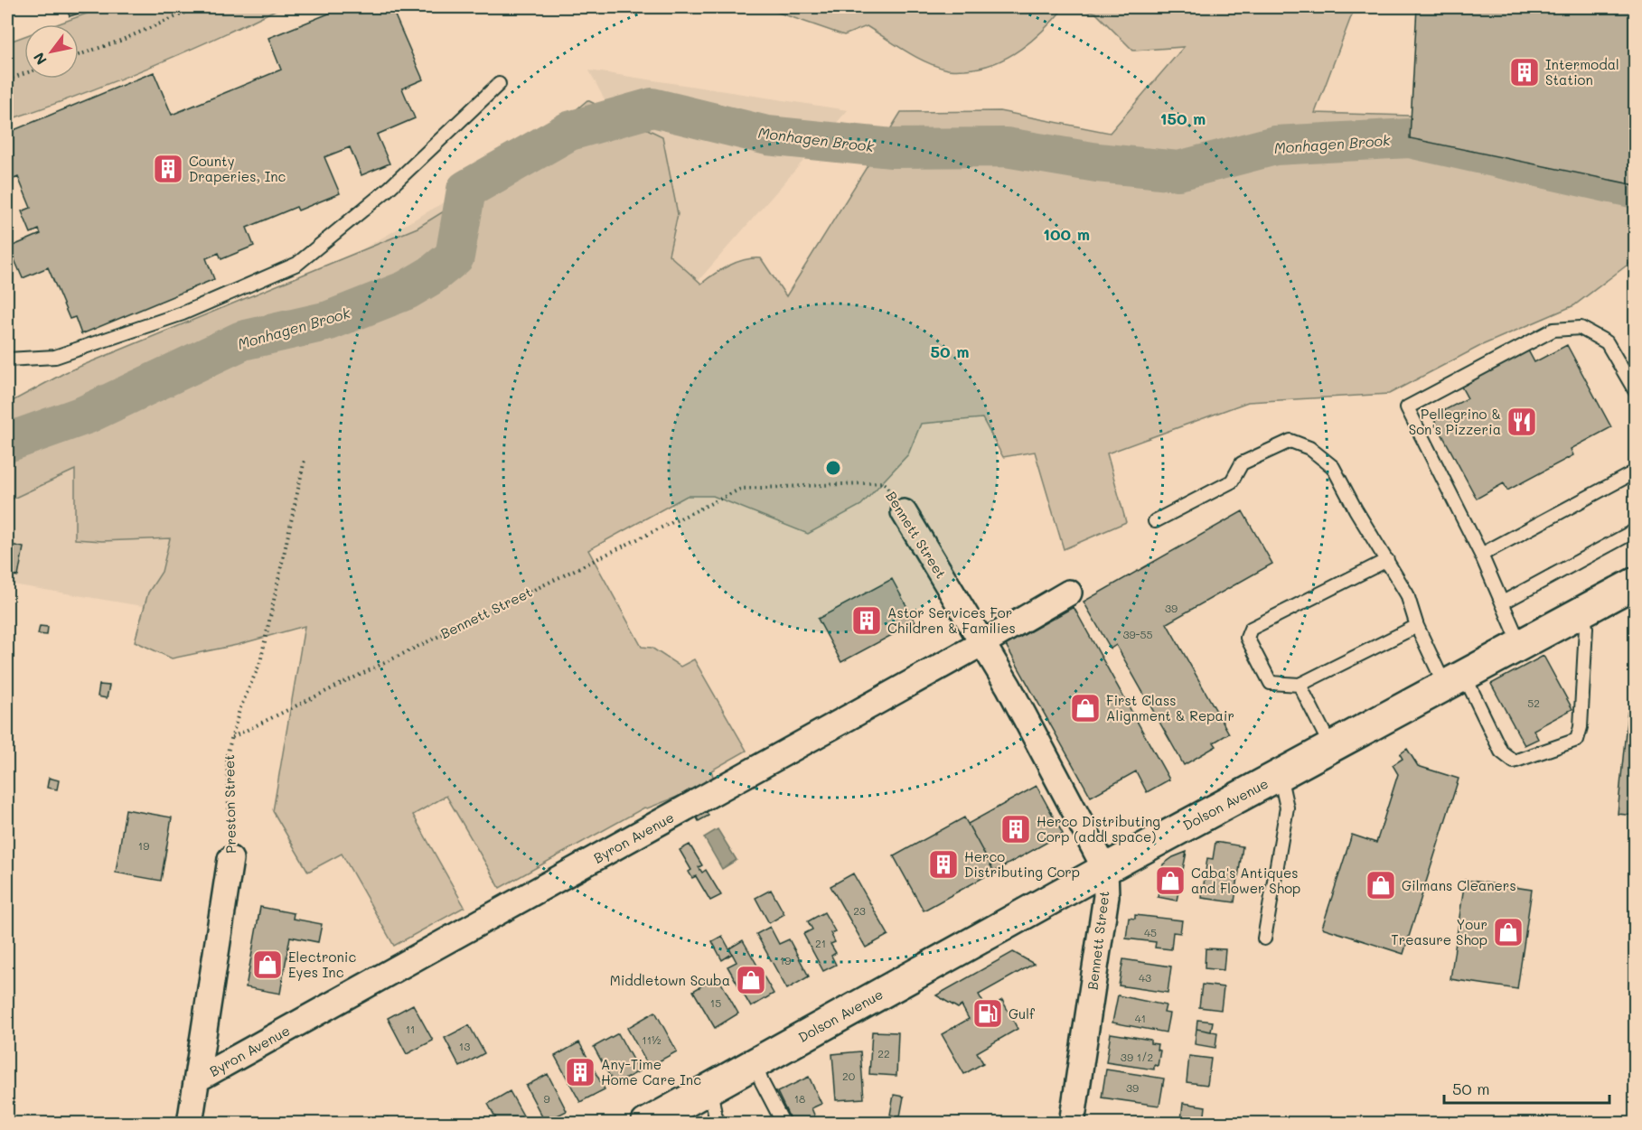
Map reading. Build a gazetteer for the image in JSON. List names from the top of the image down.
{
  "streets": {
    "main road": ["Dolson Avenue"],
    "street": ["Bennett Street", "Preston Street", "Byron Avenue"]
  },
  "crossings": [
    ["Bennett Street", "Preston Street"],
    ["Bennett Street", "Dolson Avenue"],
    ["Bennett Street", "Byron Avenue"],
    ["Preston Street", "Byron Avenue"]
  ],
  "water": ["Monhagen Brook"],
  "places": {
    "building": [
      "Intermodal Station",
      "County Draperies, Inc",
      "Astor Services For Children & Families",
      "Herco Distributing Corp (addl space)",
      "Herco Distributing Corp",
      "Any-Time Home Care Inc"
    ],
    "restaurant": ["Pellegrino & Son's Pizzeria"],
    "shop": [
      "First Class Alignment & Repair",
      "Caba's Antiques and Flower Shop",
      "Gilmans Cleaners",
      "Your Treasure Shop",
      "Electronic Eyes Inc",
      "Middletown Scuba"
    ],
    "fuel station": ["Gulf"]
  },
  "house_numbers": [
    "39",
    "39-55",
    "52",
    "19",
    "23",
    "45",
    "21",
    "19",
    "43",
    "15",
    "41",
    "11",
    "11½",
    "13",
    "22",
    "39 1/2",
    "20",
    "39",
    "9",
    "18"
  ],
  "scale_bar": "50 m",
  "north": "bottom left",
  "rings": ["150 m", "100 m", "50 m"]
}
